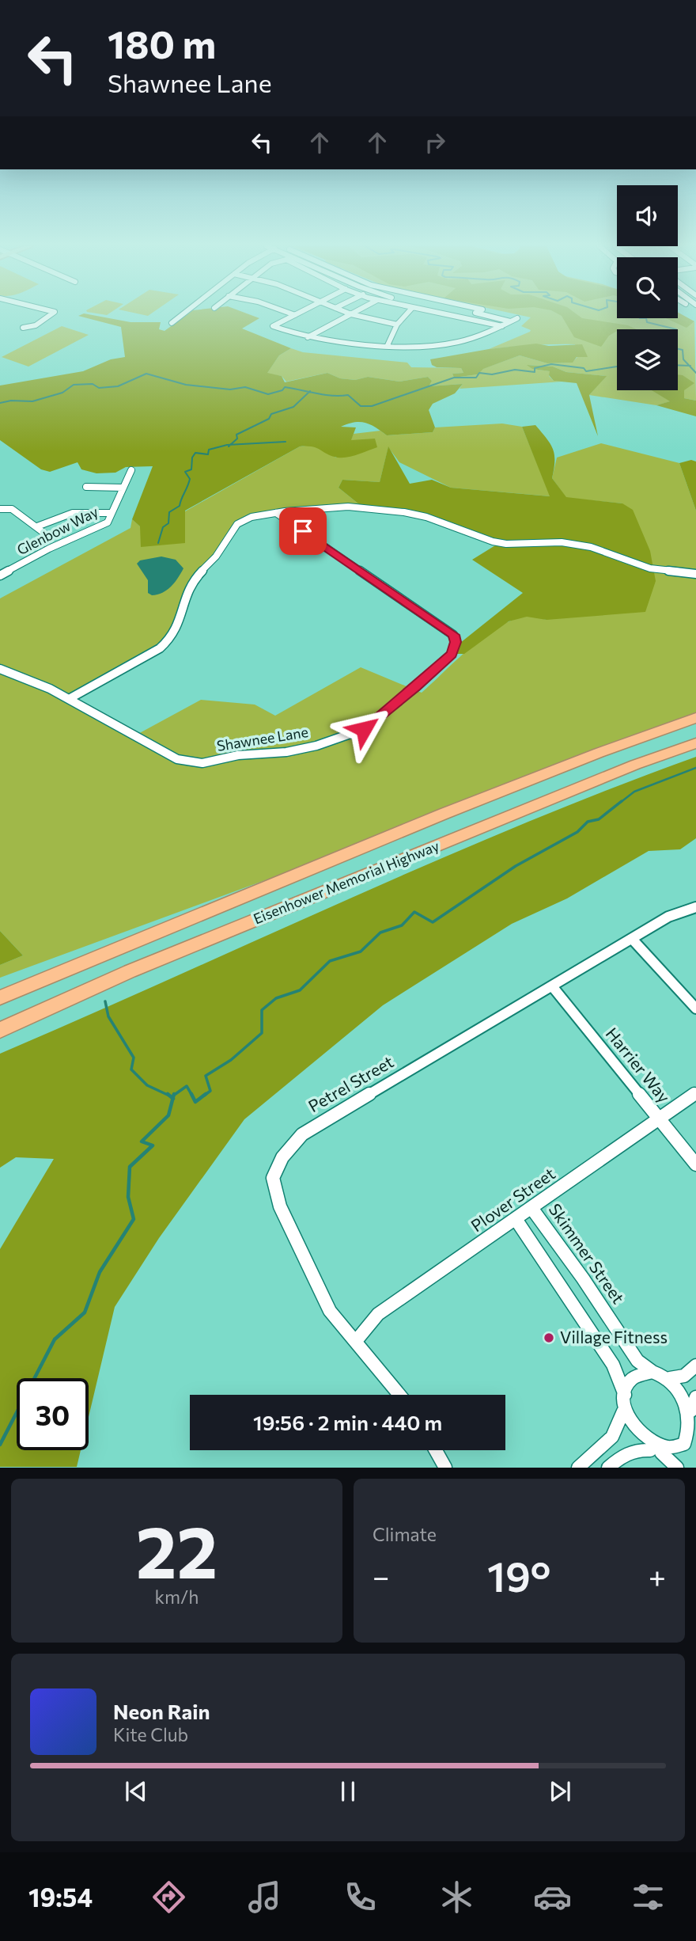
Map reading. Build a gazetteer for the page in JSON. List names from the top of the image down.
{
  "streets": {
    "highway": ["Eisenhower Memorial Highway"],
    "street": [
      "Glenbow Way",
      "Shawnee Lane",
      "Harrier Way",
      "Petrel Street",
      "Plover Street",
      "Skimmer Street"
    ]
  },
  "crossings": [
    ["Harrier Way", "Petrel Street"],
    ["Harrier Way", "Plover Street"],
    ["Petrel Street", "Plover Street"],
    ["Plover Street", "Skimmer Street"]
  ],
  "places": ["Village Fitness"],
  "page": {
    "turn": ["180 m", "Shawnee Lane"],
    "limit": "30",
    "trip": "19:56 · 2 min · 440 m",
    "tile": [
      ["22", "km/h"],
      "Climate"
    ],
    "heat": ["−", "19°", "+"],
    "song": ["Neon Rain", "Kite Club"],
    "tabs": "19:54"
  }
}
